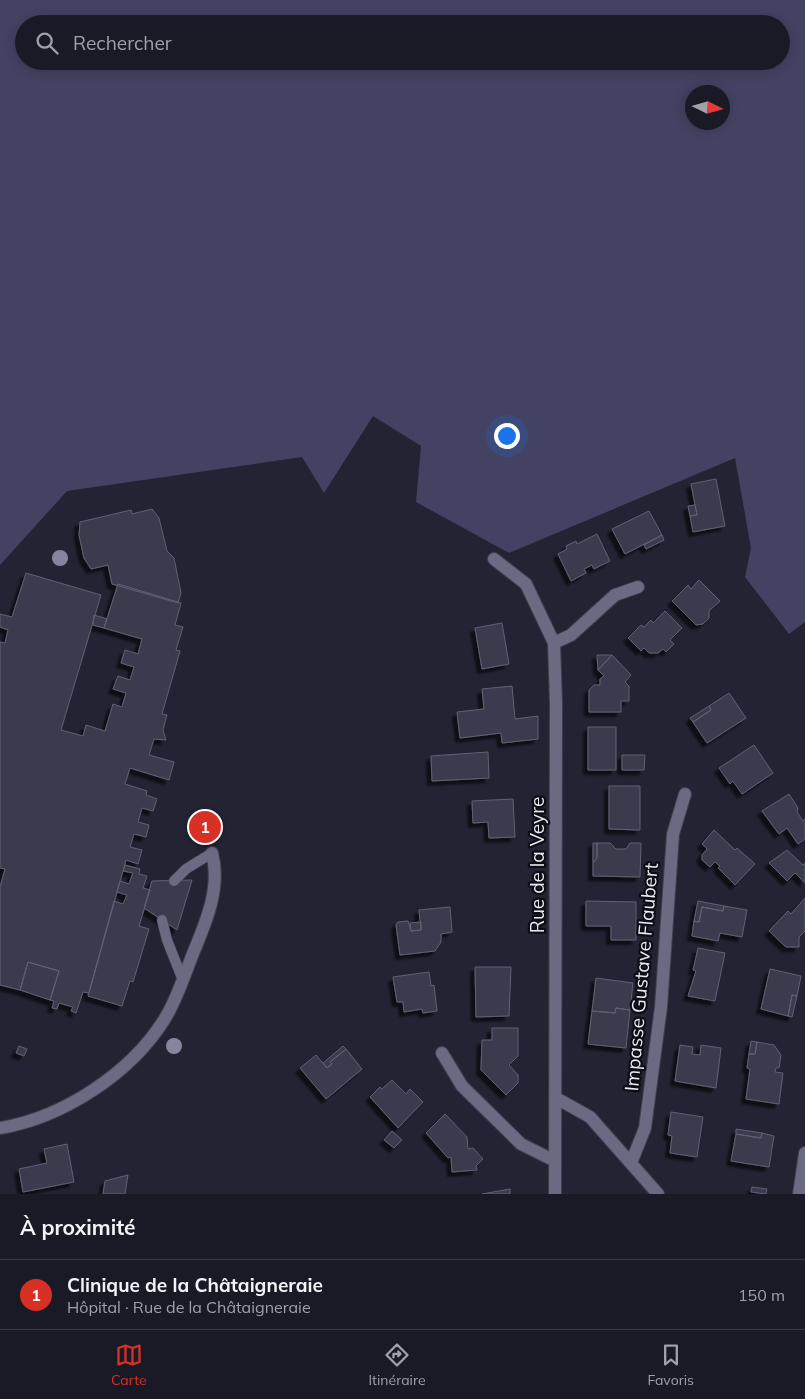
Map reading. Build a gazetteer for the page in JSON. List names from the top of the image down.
{
  "streets": {
    "street": ["Rue de la Veyre", "Impasse Gustave Flaubert"]
  },
  "north": "right",
  "page": {
    "search": "Rechercher",
    "pins": "1",
    "heading": "À proximité",
    "list": [
      {
        "mark": "1",
        "name": "Clinique de la Châtaigneraie",
        "note": "Hôpital · Rue de la Châtaigneraie",
        "value": "150 m"
      }
    ],
    "nav": ["Carte", "Itinéraire", "Favoris"]
  }
}
